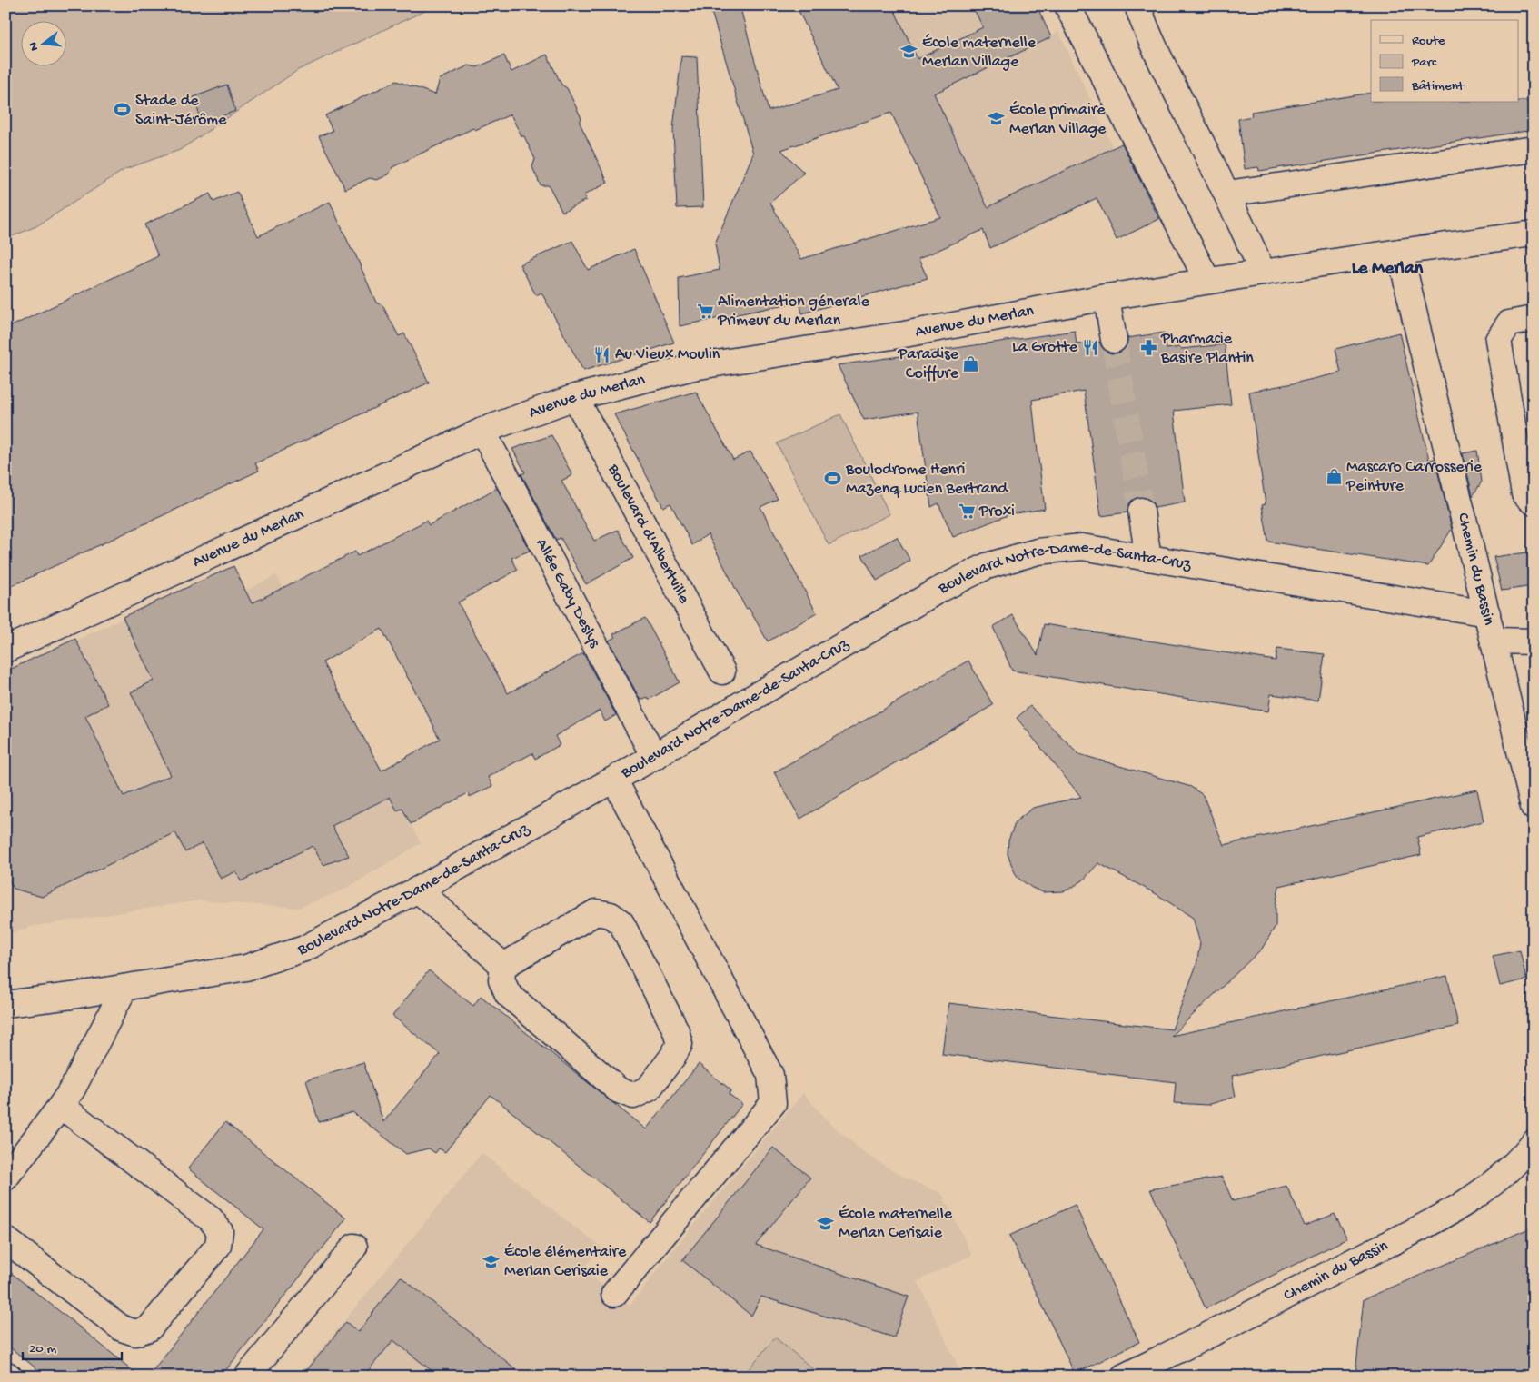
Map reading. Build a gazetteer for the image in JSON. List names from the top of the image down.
{
  "streets": {
    "street": [
      "Avenue du Merlan",
      "Boulevard d'Albertville",
      "Chemin du Bassin",
      "Boulevard Notre-Dame-de-Santa-Cruz",
      "Allée Gaby Deslys"
    ]
  },
  "crossings": [
    ["Avenue du Merlan", "Boulevard d'Albertville"],
    ["Avenue du Merlan", "Chemin du Bassin"],
    ["Avenue du Merlan", "Allée Gaby Deslys"],
    ["Chemin du Bassin", "Boulevard Notre-Dame-de-Santa-Cruz"],
    ["Boulevard Notre-Dame-de-Santa-Cruz", "Allée Gaby Deslys"]
  ],
  "districts": ["Le Merlan"],
  "places": {
    "school or university": [
      "École maternelle Merlan Village",
      "École primaire Merlan Village",
      "École maternelle Merlan Cerisaie",
      "École élémentaire Merlan Cerisaie"
    ],
    "sports": ["Stade de Saint-Jérôme", "Boulodrome Henri Mazenq Lucien Bertrand"],
    "supermarket": ["Alimentation génerale Primeur du Merlan", "Proxi"],
    "restaurant": ["La Grotte", "Au Vieux Moulin"],
    "pharmacy": ["Pharmacie Basire Plantin"],
    "shop": ["Paradise Coiffure", "Mascaro Carrosserie Peinture"]
  },
  "legend": ["Route", "Parc", "Bâtiment"],
  "scale_bar": "20 m",
  "north": "left"
}
